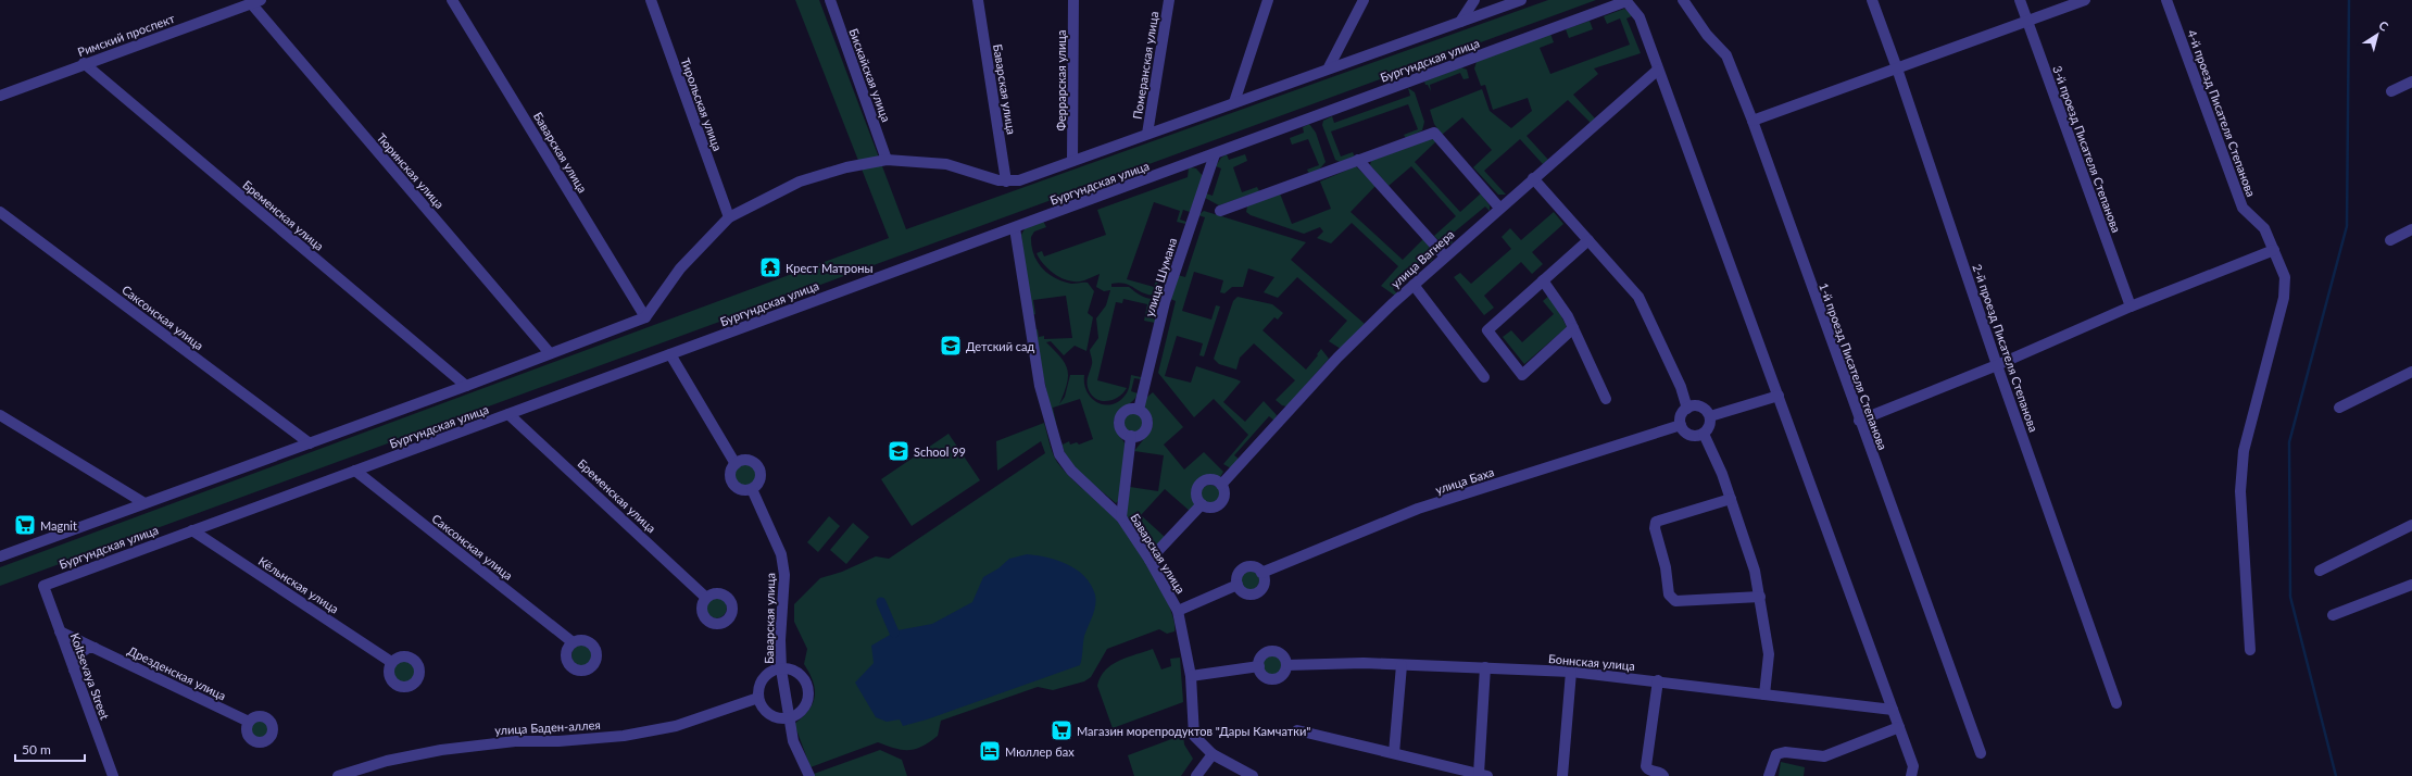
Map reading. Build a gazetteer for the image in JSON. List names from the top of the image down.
{
  "streets": {
    "street": [
      "Римский проспект",
      "Бургундская улица",
      "Померанская улица",
      "Бискайская улица",
      "Феррарская улица",
      "Баварская улица",
      "Тирольская улица",
      "4-й проезд Писателя Степанова",
      "3-й проезд Писателя Степанова",
      "Тюринская улица",
      "Бременская улица",
      "улица Вагнера",
      "улица Шумана",
      "Саксонская улица",
      "2-й проезд Писателя Степанова",
      "1-й проезд Писателя Степанова",
      "улица Баха",
      "Кёльнская улица",
      "Боннская улица",
      "Дрезденская улица",
      "Koltsevaya Street",
      "улица Баден-аллея"
    ]
  },
  "crossings": [
    ["Римский проспект", "Тюринская улица"],
    ["Римский проспект", "Бременская улица"],
    ["Бургундская улица", "Баварская улица"],
    ["Бургундская улица", "Бременская улица"],
    ["Бургундская улица", "улица Шумана"],
    ["Бургундская улица", "Саксонская улица"],
    ["Бургундская улица", "Кёльнская улица"],
    ["Бургундская улица", "Koltsevaya Street"],
    ["Дрезденская улица", "Koltsevaya Street"]
  ],
  "places": {
    "temple": ["Крест Матроны"],
    "school or university": ["Детский сад", "School 99"],
    "supermarket": ["Magnit", "Магазин морепродуктов \"Дары Камчатки\""],
    "hotel": ["Мюллер бах"]
  },
  "scale_bar": "50 m",
  "north": "top right"
}
